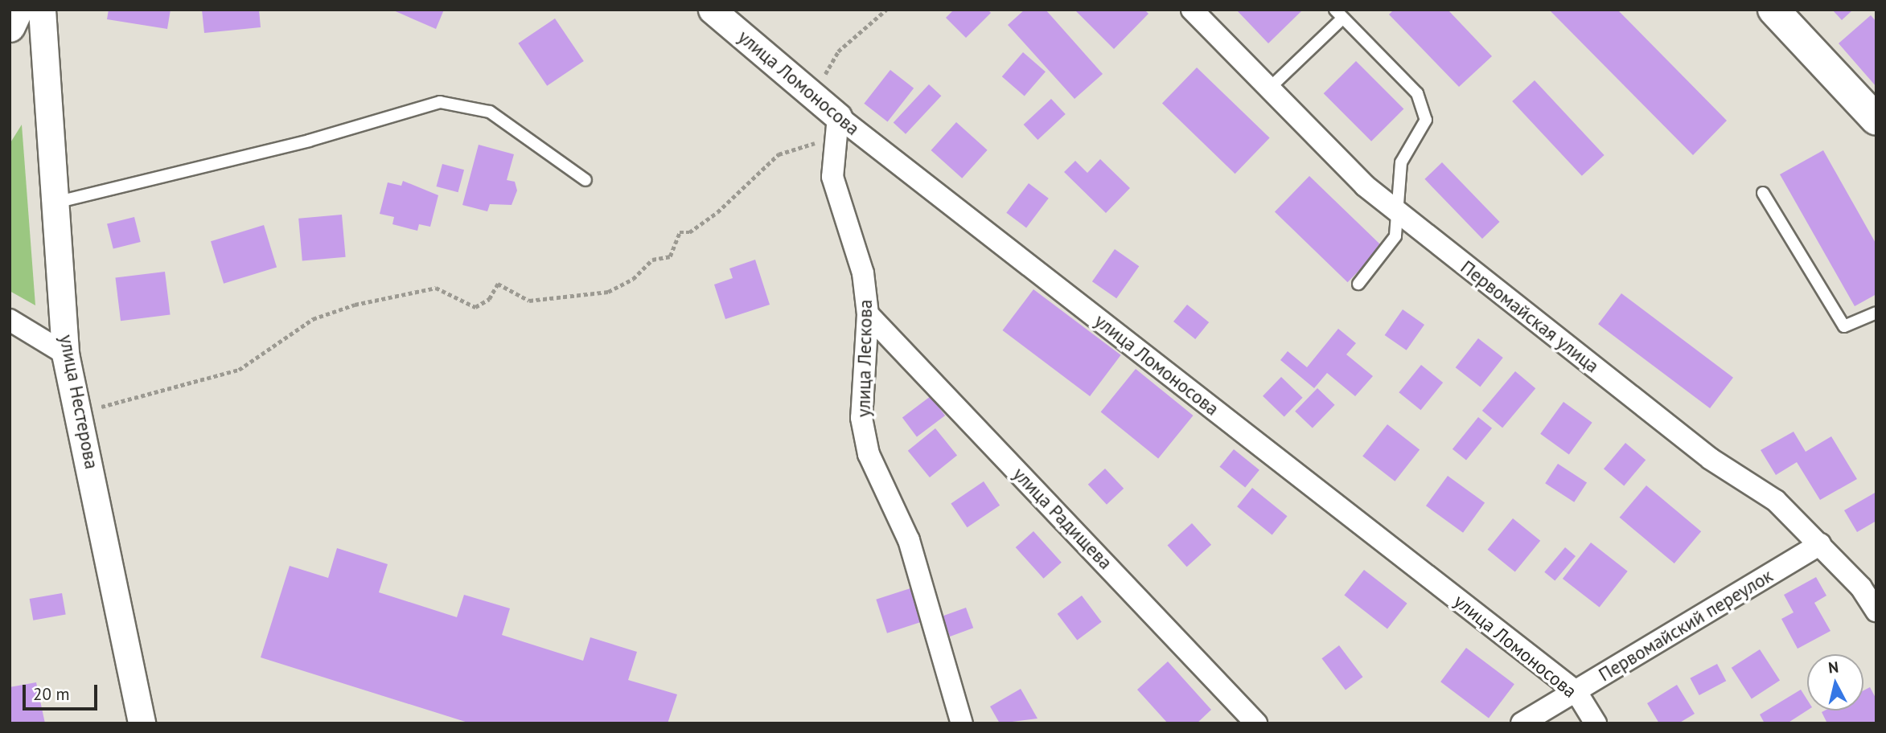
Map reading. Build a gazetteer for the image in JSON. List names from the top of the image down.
{
  "streets": {
    "street": [
      "улица Ломоносова",
      "Первомайская улица",
      "улица Лескова",
      "улица Нестерова",
      "улица Радищева",
      "Первомайский переулок"
    ]
  },
  "crossings": [
    ["улица Ломоносова", "улица Лескова"],
    ["улица Ломоносова", "Первомайский переулок"],
    ["Первомайская улица", "Первомайский переулок"],
    ["улица Лескова", "улица Радищева"]
  ],
  "scale_bar": "20 m",
  "north": "top"
}
